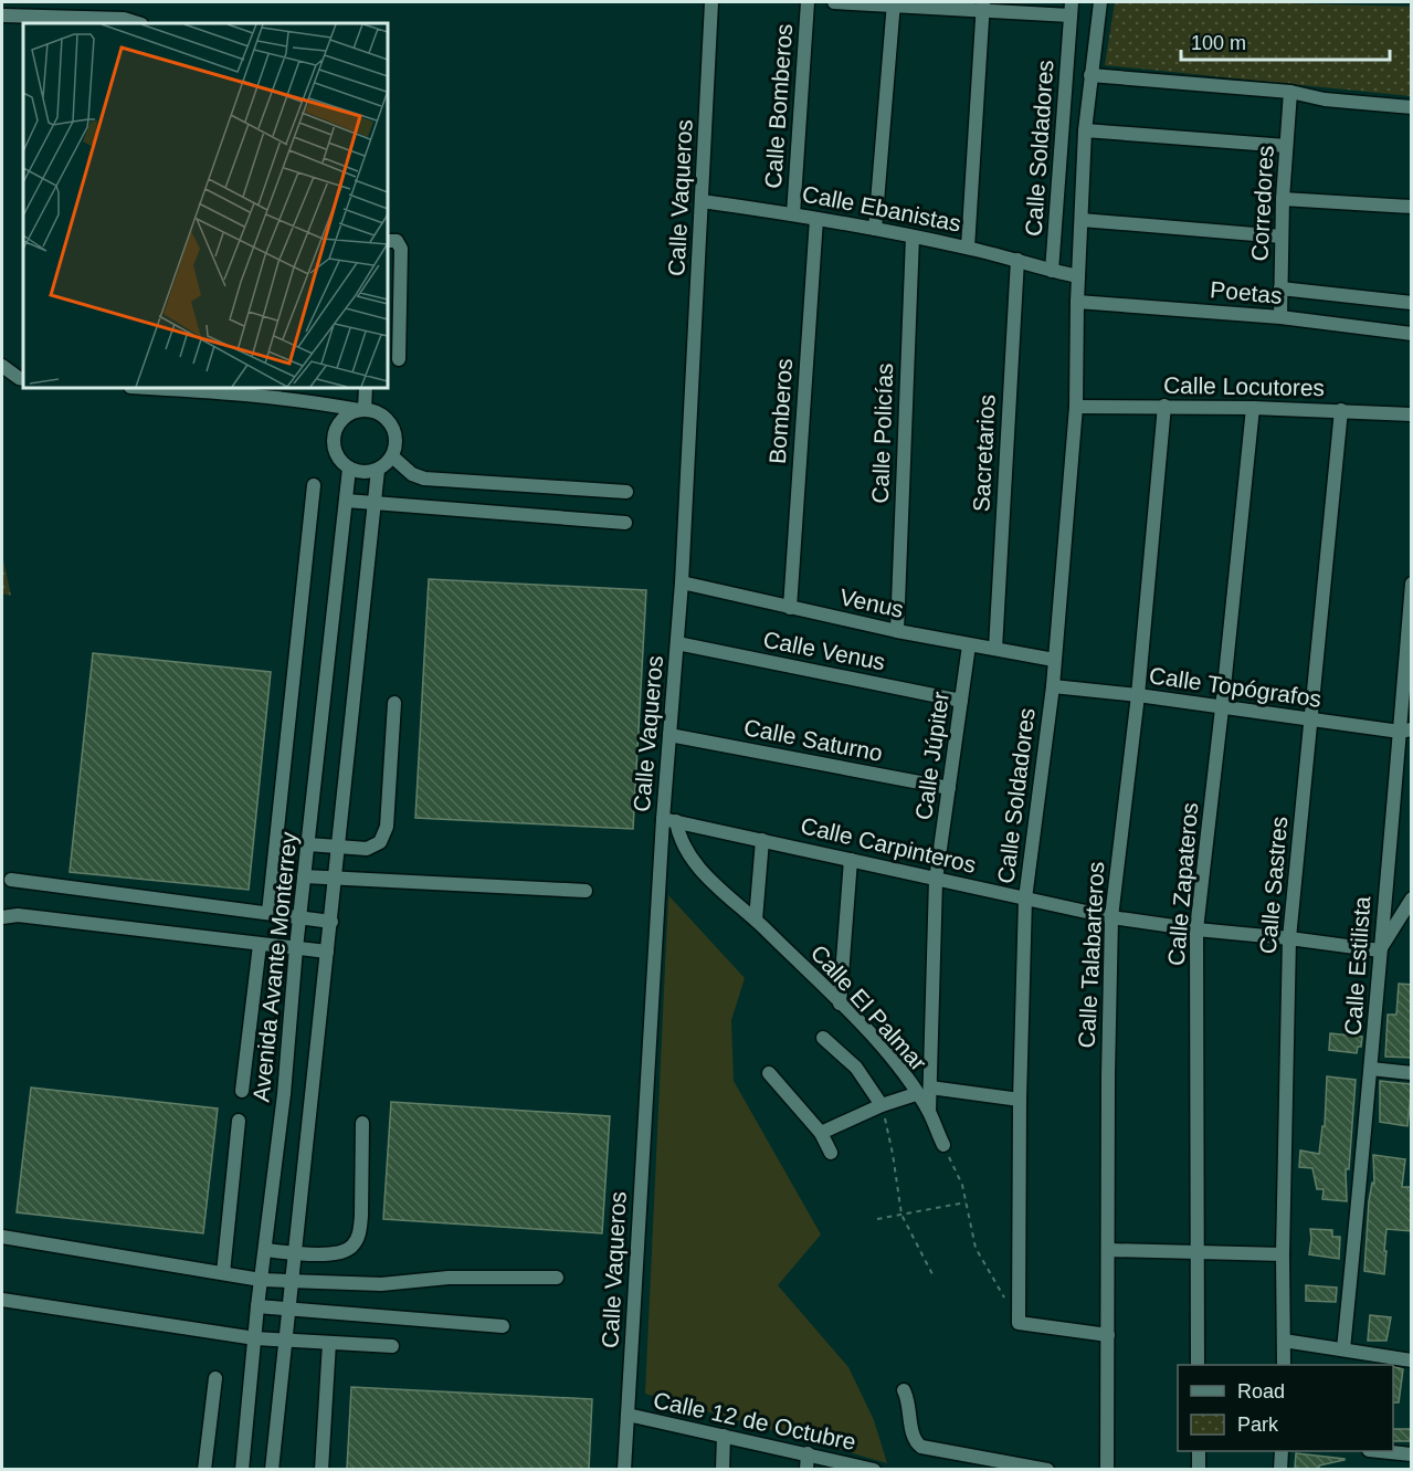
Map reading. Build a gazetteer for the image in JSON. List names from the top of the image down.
{
  "streets": {
    "street": [
      "Calle Bomberos",
      "Calle Soldadores",
      "Calle Vaqueros",
      "Corredores",
      "Calle Ebanistas",
      "Poetas",
      "Calle Locutores",
      "Bomberos",
      "Calle Policías",
      "Sacretarios",
      "Venus",
      "Calle Venus",
      "Calle Topógrafos",
      "Calle Saturno",
      "Calle Júpiter",
      "Calle Carpinteros",
      "Calle Zapateros",
      "Calle Sastres",
      "Calle Talabarteros",
      "Calle Estilista",
      "Avenida Avante Monterrey",
      "Calle El Palmar",
      "Calle 12 de Octubre"
    ]
  },
  "crossings": [
    ["Calle Bomberos", "Calle Ebanistas"],
    ["Calle Soldadores", "Calle Ebanistas"],
    ["Calle Soldadores", "Poetas"],
    ["Calle Soldadores", "Calle Locutores"],
    ["Calle Soldadores", "Venus"],
    ["Calle Soldadores", "Calle Topógrafos"],
    ["Calle Soldadores", "Calle Carpinteros"],
    ["Calle Soldadores", "Calle Talabarteros"],
    ["Calle Vaqueros", "Calle Ebanistas"],
    ["Calle Vaqueros", "Venus"],
    ["Calle Vaqueros", "Calle Venus"],
    ["Calle Vaqueros", "Calle Saturno"],
    ["Calle Vaqueros", "Calle Carpinteros"],
    ["Calle Vaqueros", "Calle El Palmar"],
    ["Calle Vaqueros", "Calle 12 de Octubre"],
    ["Corredores", "Poetas"],
    ["Calle Ebanistas", "Bomberos"],
    ["Calle Ebanistas", "Calle Policías"],
    ["Calle Ebanistas", "Sacretarios"],
    ["Calle Locutores", "Calle Zapateros"],
    ["Calle Locutores", "Calle Sastres"],
    ["Calle Locutores", "Calle Talabarteros"],
    ["Bomberos", "Venus"],
    ["Calle Policías", "Venus"],
    ["Sacretarios", "Venus"],
    ["Venus", "Calle Júpiter"],
    ["Calle Venus", "Calle Júpiter"],
    ["Calle Topógrafos", "Calle Zapateros"],
    ["Calle Topógrafos", "Calle Sastres"],
    ["Calle Topógrafos", "Calle Talabarteros"],
    ["Calle Topógrafos", "Calle Estilista"],
    ["Calle Saturno", "Calle Júpiter"],
    ["Calle Júpiter", "Calle Carpinteros"],
    ["Calle Júpiter", "Calle El Palmar"],
    ["Calle Carpinteros", "Calle Zapateros"],
    ["Calle Carpinteros", "Calle Sastres"],
    ["Calle Carpinteros", "Calle Talabarteros"],
    ["Calle Carpinteros", "Calle Estilista"],
    ["Calle Carpinteros", "Calle El Palmar"]
  ],
  "legend": ["Road", "Park"],
  "scale_bar": "100 m"
}
